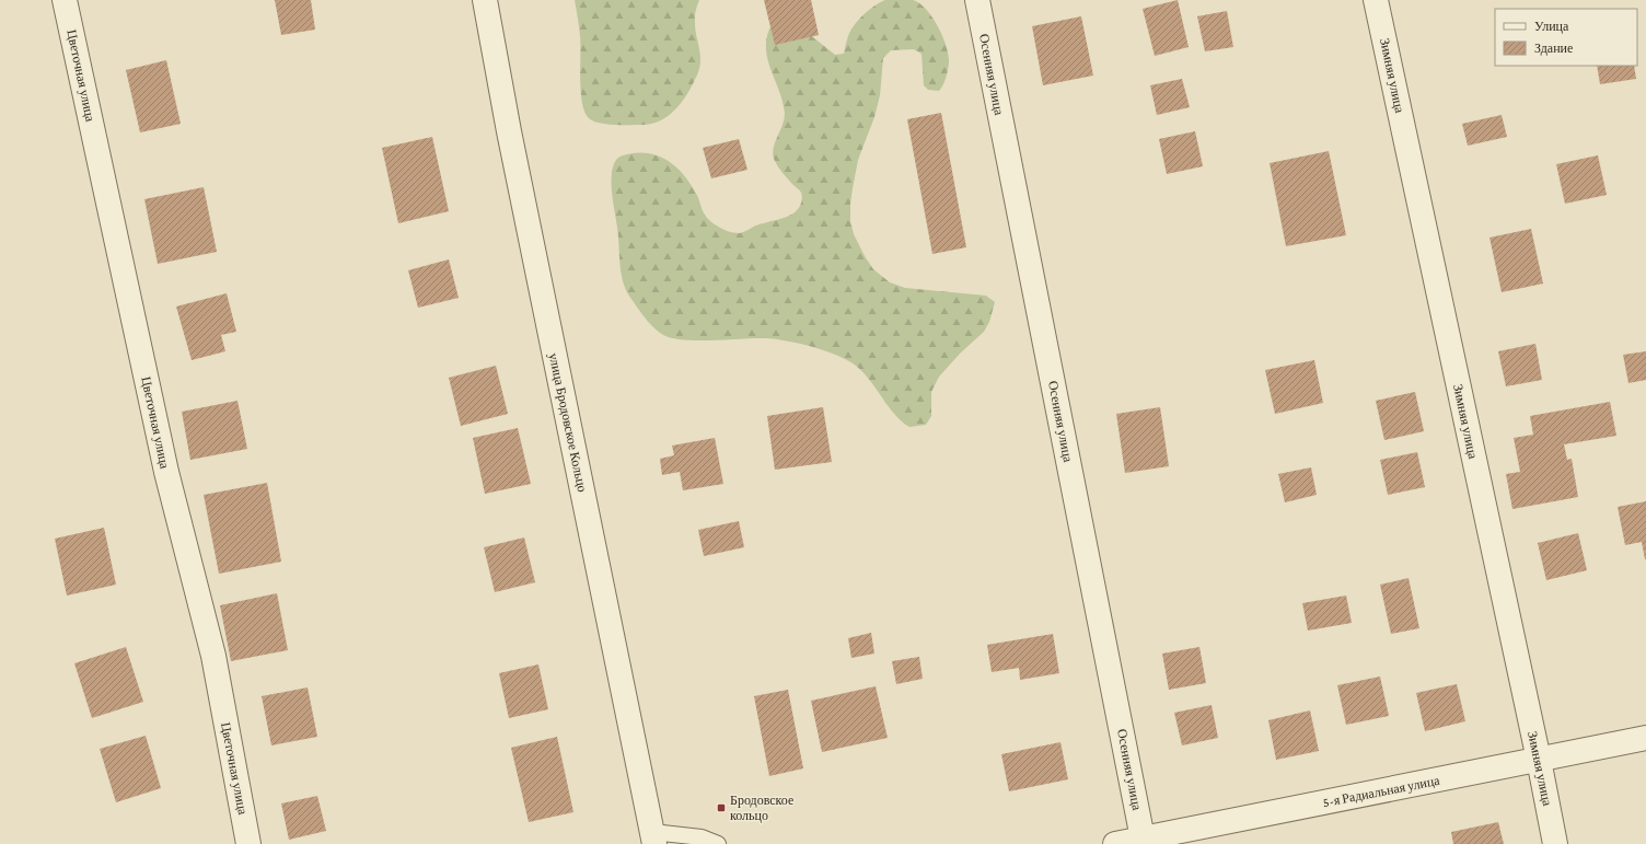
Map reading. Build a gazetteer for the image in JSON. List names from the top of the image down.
{
  "streets": {
    "street": [
      "Осенняя улица",
      "Цветочная улица",
      "Зимняя улица",
      "улица Бродовское Кольцо",
      "5-я Радиальная улица"
    ]
  },
  "crossings": [
    ["Осенняя улица", "5-я Радиальная улица"],
    ["Зимняя улица", "5-я Радиальная улица"]
  ],
  "places": {
    "transit": ["Бродовское кольцо"]
  },
  "legend": ["Улица", "Здание"]
}
